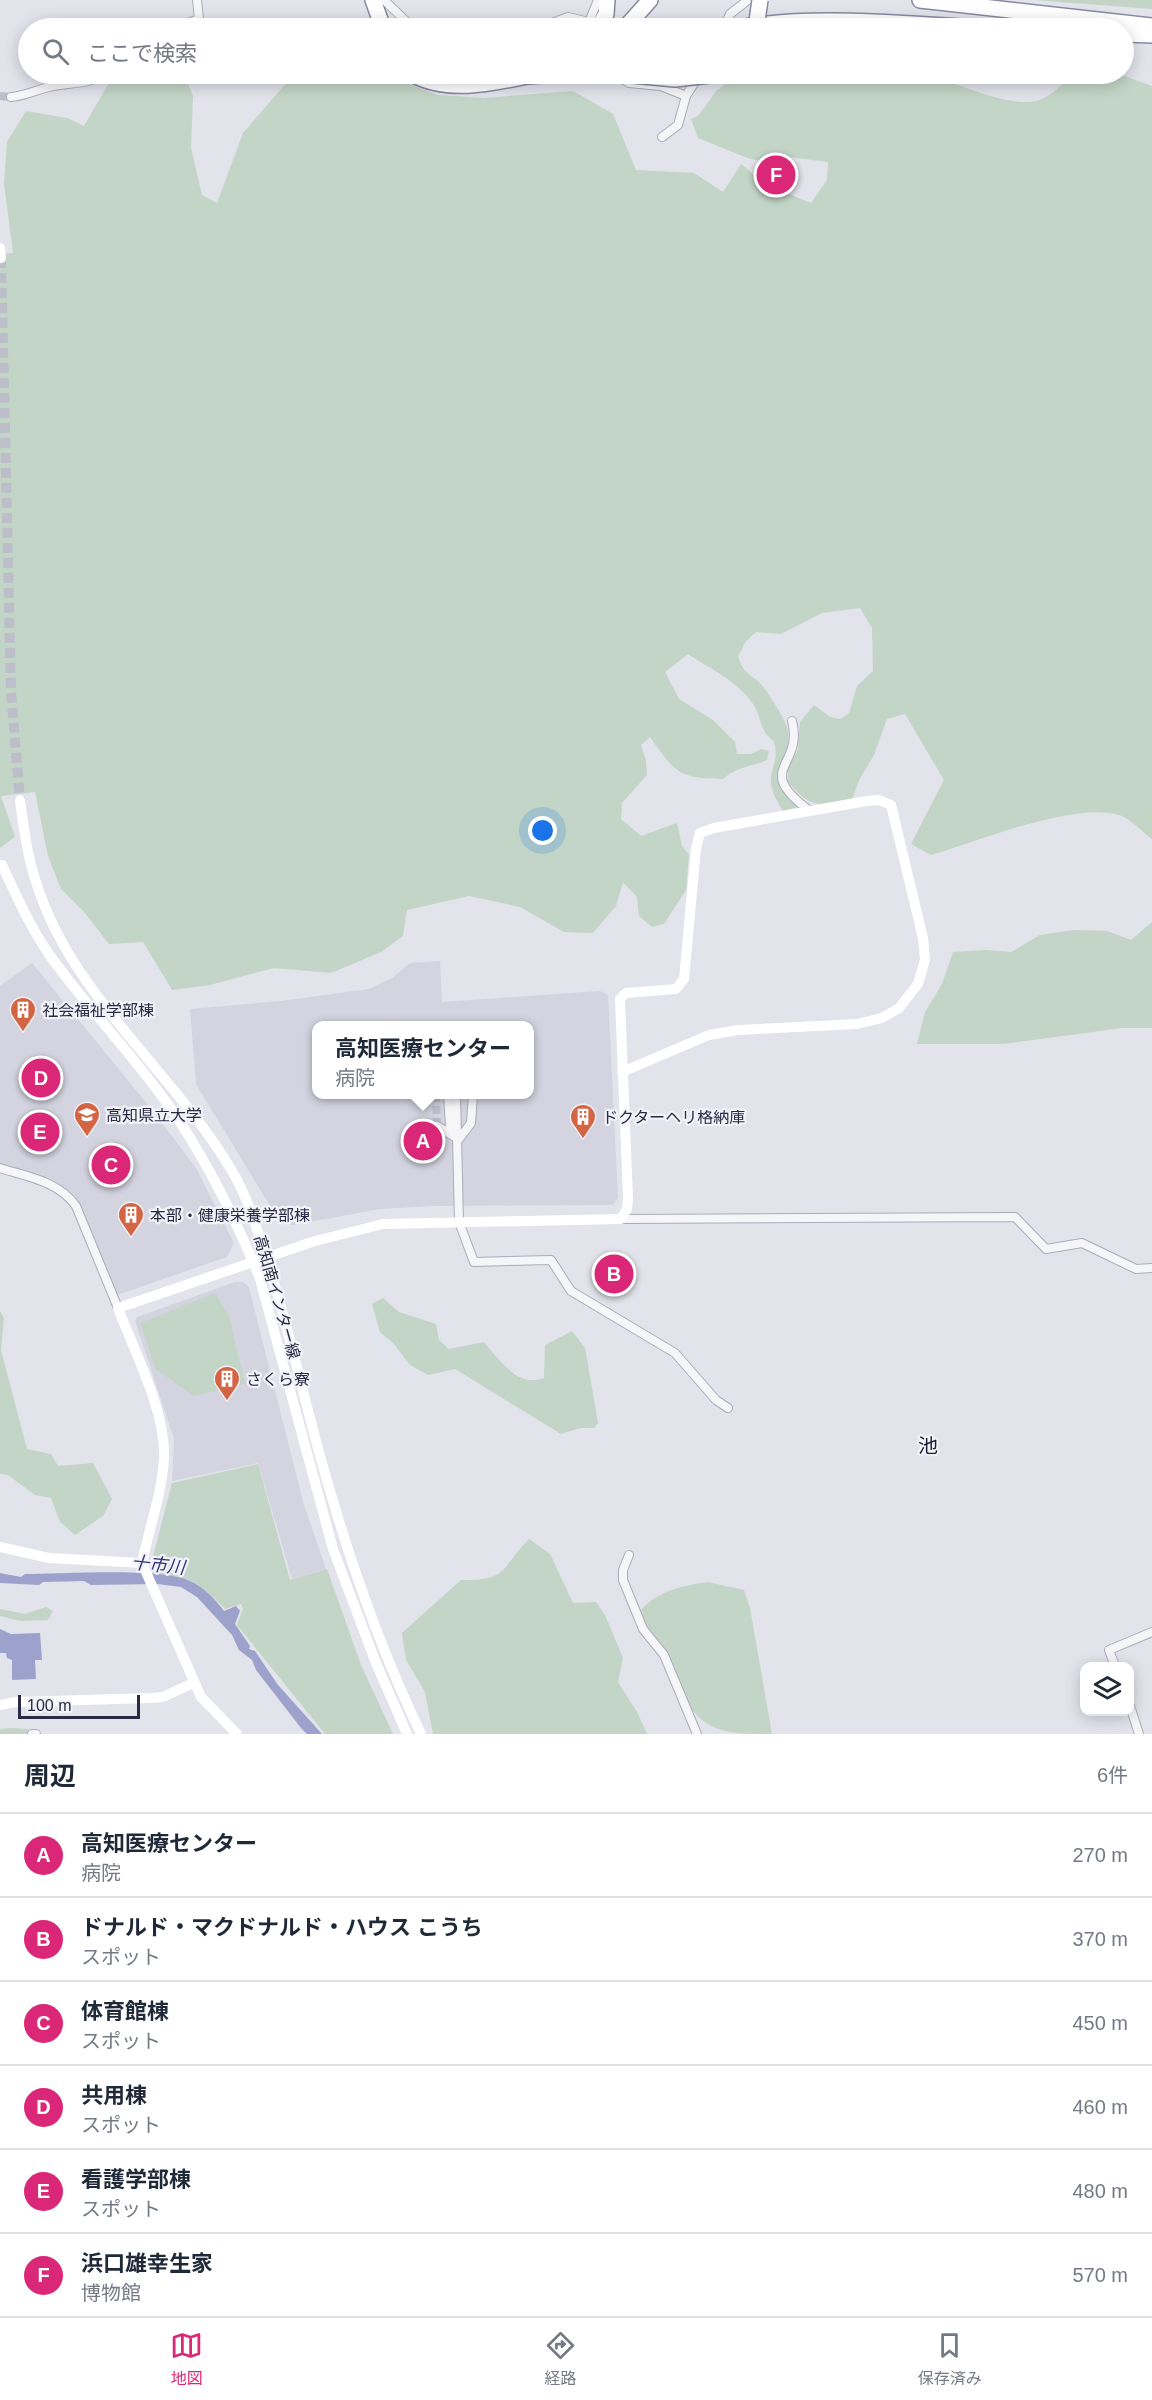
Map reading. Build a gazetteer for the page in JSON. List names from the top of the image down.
{
  "streets": {
    "street": ["高知南インター線"]
  },
  "districts": ["池"],
  "water": ["十市川"],
  "places": {
    "building": [
      "社会福祉学部棟",
      "ドクターヘリ格納庫",
      "本部・健康栄養学部棟",
      "さくら寮"
    ],
    "school or university": ["高知県立大学"]
  },
  "scale_bar": "100 m",
  "page": {
    "search": "ここで検索",
    "pins": [
      "F",
      "D",
      "E",
      "A",
      "C",
      "B"
    ],
    "popup": ["高知医療センター", "病院"],
    "scale": "100 m",
    "heading": ["周辺", "6件"],
    "list": [
      {
        "mark": "A",
        "name": "高知医療センター",
        "note": "病院",
        "value": "270 m"
      },
      {
        "mark": "B",
        "name": "ドナルド・マクドナルド・ハウス こうち",
        "note": "スポット",
        "value": "370 m"
      },
      {
        "mark": "C",
        "name": "体育館棟",
        "note": "スポット",
        "value": "450 m"
      },
      {
        "mark": "D",
        "name": "共用棟",
        "note": "スポット",
        "value": "460 m"
      },
      {
        "mark": "E",
        "name": "看護学部棟",
        "note": "スポット",
        "value": "480 m"
      },
      {
        "mark": "F",
        "name": "浜口雄幸生家",
        "note": "博物館",
        "value": "570 m"
      }
    ],
    "nav": ["地図", "経路", "保存済み"]
  }
}
